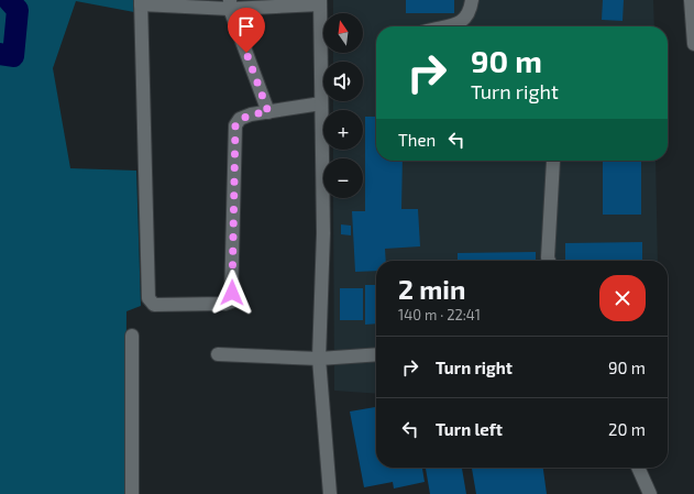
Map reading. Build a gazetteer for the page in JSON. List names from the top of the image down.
{
  "north": "top",
  "page": {
    "map_buttons": ["+", "−"],
    "turn": ["90 m", "Turn right"],
    "then": "Then",
    "heading": ["2 min", "140 m · 22:41"],
    "list": [
      {
        "name": "Turn right",
        "value": "90 m"
      },
      {
        "name": "Turn left",
        "value": "20 m"
      }
    ]
  }
}
